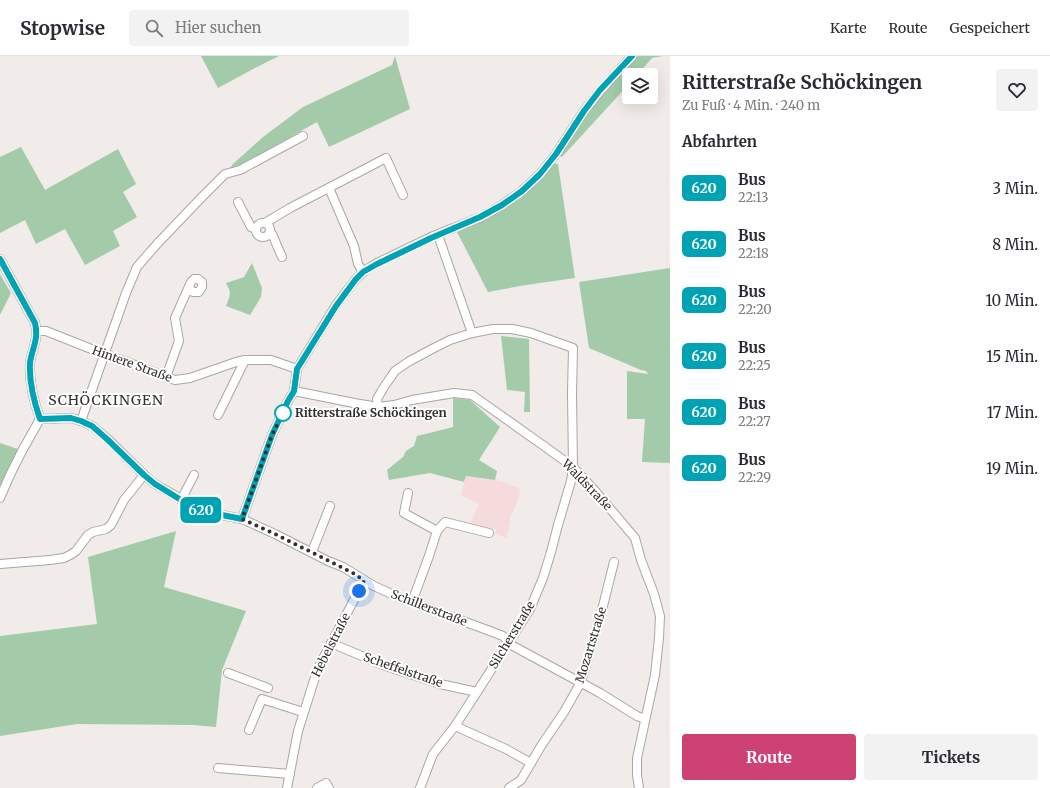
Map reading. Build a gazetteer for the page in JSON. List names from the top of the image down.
{
  "streets": {
    "street": [
      "Hintere Straße",
      "Waldstraße",
      "Schillerstraße",
      "Silcherstraße",
      "Hebelstraße",
      "Mozartstraße",
      "Scheffelstraße"
    ]
  },
  "crossings": [
    ["Waldstraße", "Schillerstraße"],
    ["Waldstraße", "Silcherstraße"],
    ["Schillerstraße", "Silcherstraße"],
    ["Schillerstraße", "Hebelstraße"],
    ["Schillerstraße", "Mozartstraße"],
    ["Silcherstraße", "Scheffelstraße"],
    ["Hebelstraße", "Scheffelstraße"]
  ],
  "districts": ["SCHÖCKINGEN"],
  "places": ["Ritterstraße Schöckingen"],
  "lines": ["bus line 620"],
  "page": {
    "header": "Stopwise",
    "search": "Hier suchen",
    "nav": ["Karte", "Route", "Gespeichert"],
    "on_map": "620",
    "heading": [
      ["Ritterstraße Schöckingen", "Zu Fuß · 4 Min. · 240 m"],
      "Abfahrten"
    ],
    "list": [
      {
        "mark": "620",
        "name": "Bus",
        "note": "22:13",
        "value": "3 Min."
      },
      {
        "mark": "620",
        "name": "Bus",
        "note": "22:18",
        "value": "8 Min."
      },
      {
        "mark": "620",
        "name": "Bus",
        "note": "22:20",
        "value": "10 Min."
      },
      {
        "mark": "620",
        "name": "Bus",
        "note": "22:25",
        "value": "15 Min."
      },
      {
        "mark": "620",
        "name": "Bus",
        "note": "22:27",
        "value": "17 Min."
      },
      {
        "mark": "620",
        "name": "Bus",
        "note": "22:29",
        "value": "19 Min."
      }
    ],
    "buttons": ["Route", "Tickets"]
  }
}
